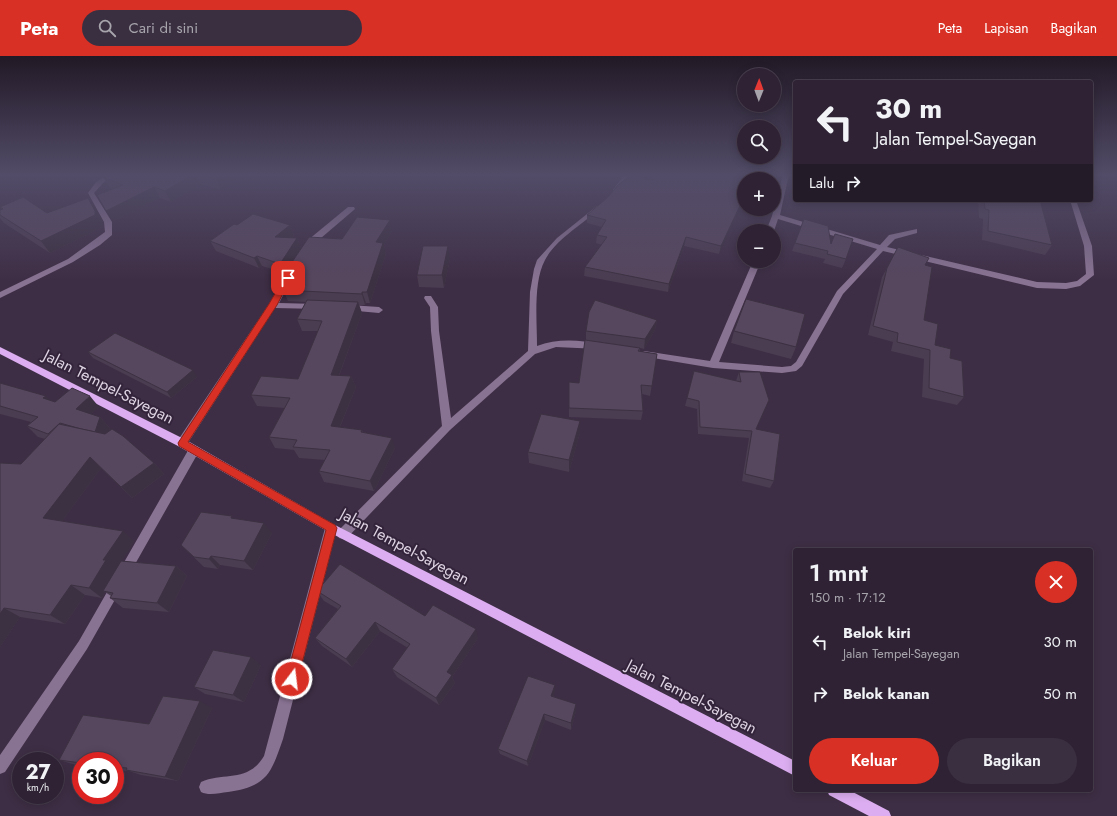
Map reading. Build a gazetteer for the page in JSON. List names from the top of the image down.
{
  "streets": {
    "main road": ["Jalan Tempel-Sayegan"]
  },
  "north": "top",
  "page": {
    "header": "Peta",
    "search": "Cari di sini",
    "nav": ["Peta", "Lapisan", "Bagikan"],
    "map_buttons": ["+", "−"],
    "turn": ["30 m", "Jalan Tempel-Sayegan"],
    "then": "Lalu",
    "heading": ["1 mnt", "150 m · 17:12"],
    "list": [
      {
        "name": "Belok kiri",
        "note": "Jalan Tempel-Sayegan",
        "value": "30 m"
      },
      {
        "name": "Belok kanan",
        "value": "50 m"
      }
    ],
    "buttons": ["Keluar", "Bagikan"],
    "speed": "27 km/h",
    "limit": "30"
  }
}
